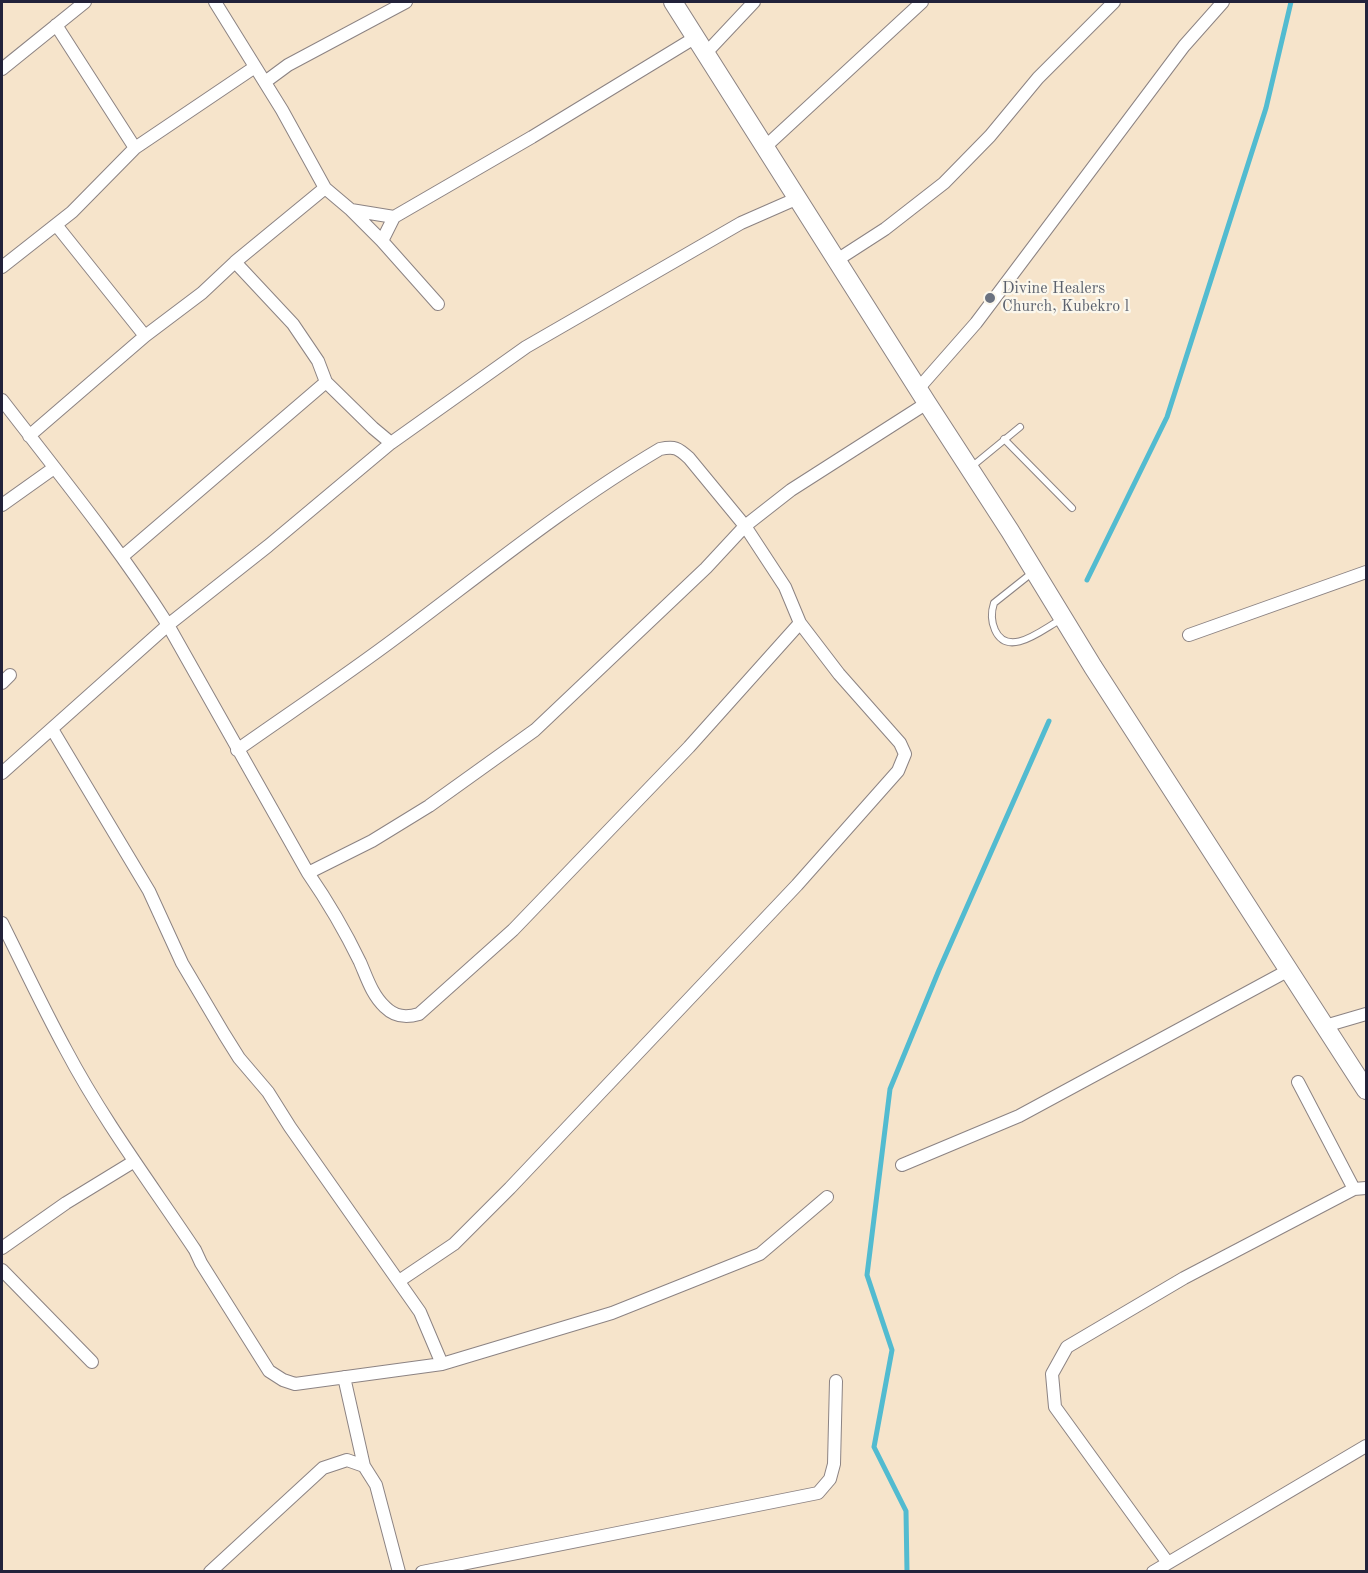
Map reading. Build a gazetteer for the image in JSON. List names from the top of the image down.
{
  "places": ["Divine Healers Church, Kubekro l"]
}
